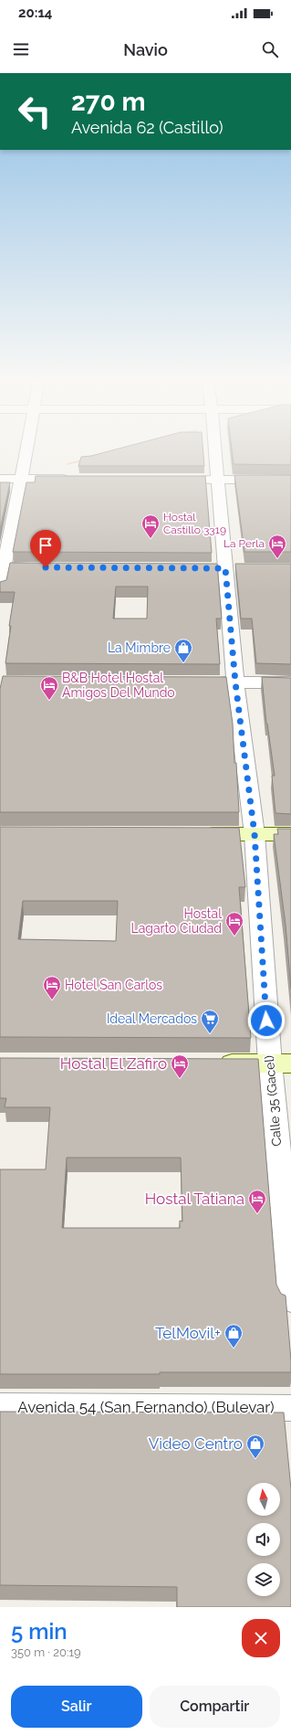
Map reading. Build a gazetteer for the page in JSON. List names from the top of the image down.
{
  "streets": {
    "street": ["Calle 35 (Gacel)", "Avenida 54 (San Fernando) (Bulevar)"]
  },
  "places": {
    "hotel": [
      "Hostal Castillo 3319",
      "La Perla",
      "B&B Hotel Hostal Amigos Del Mundo",
      "Hostal Lagarto Ciudad",
      "Hotel San Carlos",
      "Hostal El Zafiro",
      "Hostal Tatiana"
    ],
    "shop": ["La Mimbre", "TelMovil+", "Video Centro"],
    "supermarket": ["Ideal Mercados"]
  },
  "north": "top",
  "page": {
    "status": "20:14",
    "header": "Navio",
    "turn": ["270 m", "Avenida 62 (Castillo)"],
    "heading": ["5 min", "350 m · 20:19"],
    "buttons": ["Salir", "Compartir"]
  }
}
